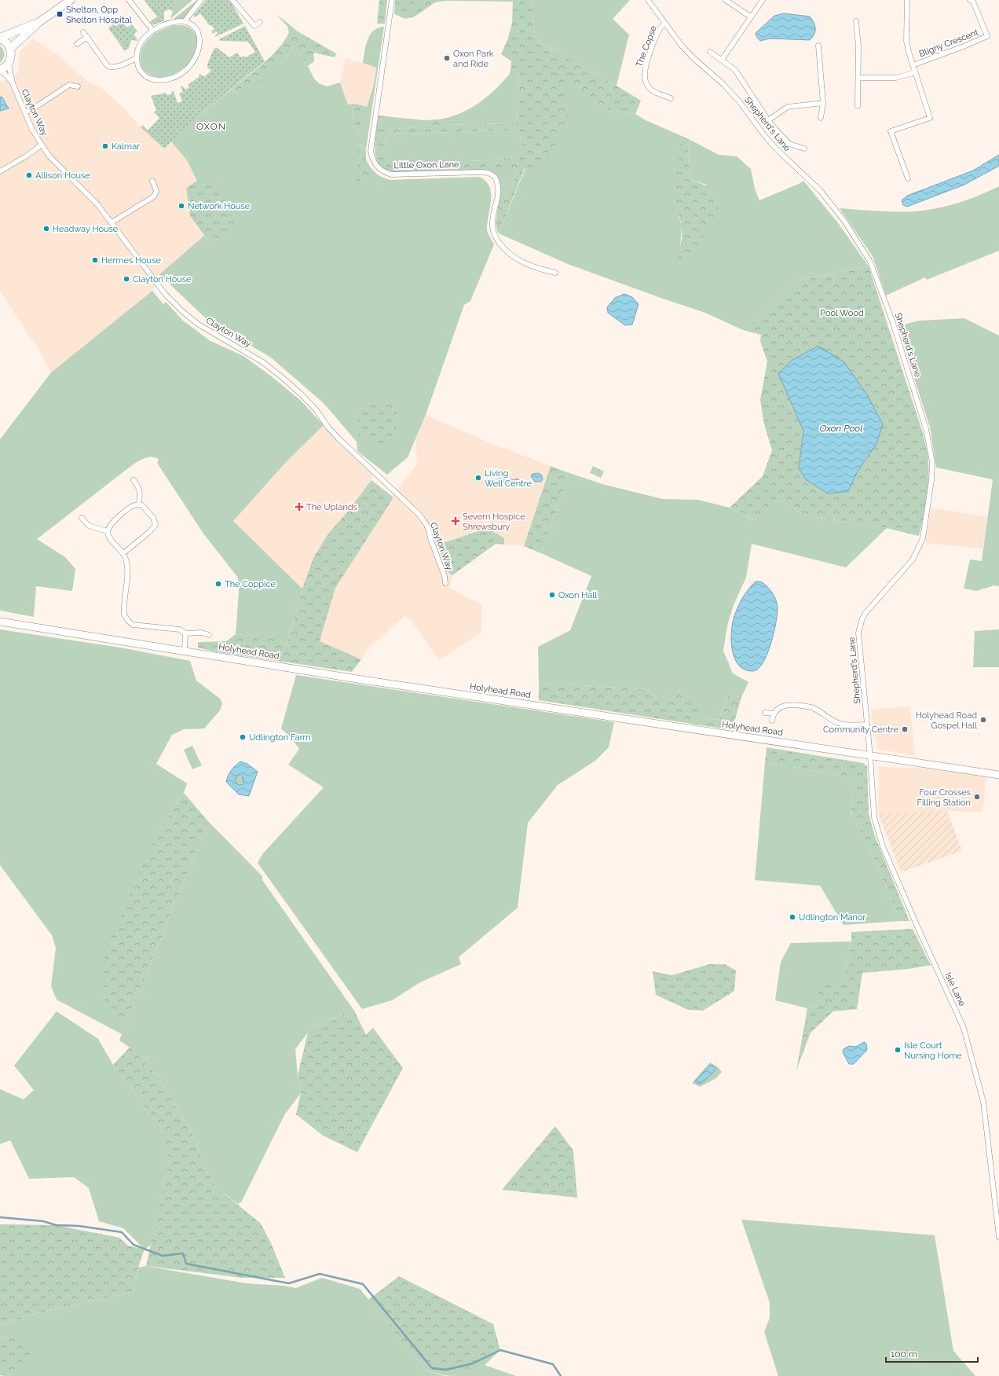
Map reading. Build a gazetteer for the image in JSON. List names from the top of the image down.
{
  "streets": {
    "main road": ["Holyhead Road"],
    "street": [
      "Bligny Crescent",
      "The Copse",
      "Clayton Way",
      "Shepherd's Lane",
      "Little Oxon Lane",
      "Isle Lane"
    ]
  },
  "crossings": [
    ["The Copse", "Shepherd's Lane"],
    ["Shepherd's Lane", "Holyhead Road"],
    ["Shepherd's Lane", "Isle Lane"],
    ["Holyhead Road", "Isle Lane"]
  ],
  "districts": ["OXON"],
  "water": ["Oxon Pool"],
  "parks": ["Pool Wood"],
  "places": {
    "transit": ["Shelton, Opp Shelton Hospital"],
    "other": [
      "Oxon Park and Ride",
      "Kalmar",
      "Allison House",
      "Network House",
      "Headway House",
      "Hermes House",
      "Clayton House",
      "Living Well Centre",
      "The Coppice",
      "Oxon Hall",
      "Holyhead Road Gospel Hall",
      "Community Centre",
      "Udlington Farm",
      "Four Crosses Filling Station",
      "Udlington Manor",
      "Isle Court Nursing Home"
    ],
    "health": ["The Uplands", "Severn Hospice Shrewsbury"]
  },
  "scale_bar": "100 m"
}
